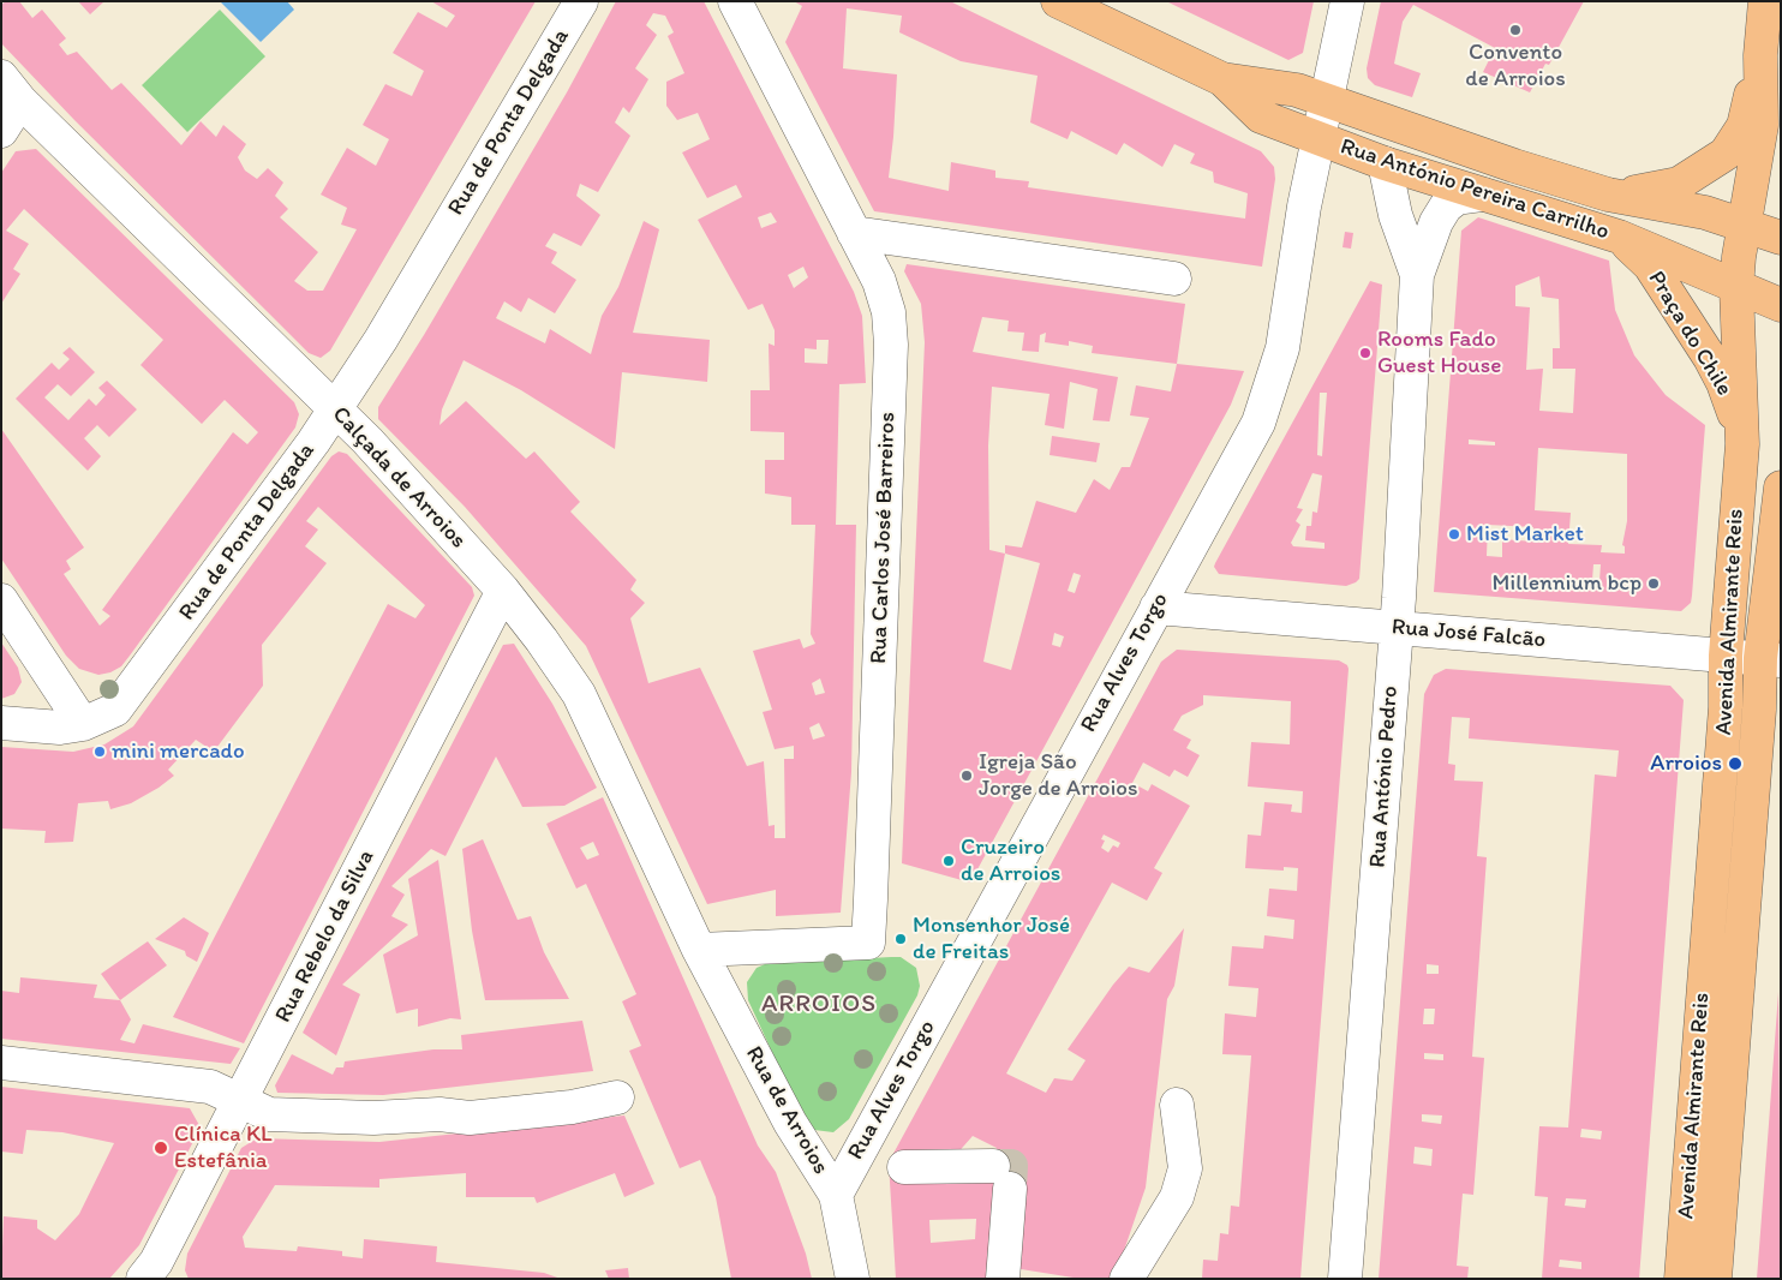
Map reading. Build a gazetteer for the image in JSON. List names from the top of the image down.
{
  "streets": {
    "main road": ["Rua António Pereira Carrilho", "Praça do Chile", "Avenida Almirante Reis"],
    "street": [
      "Rua de Ponta Delgada",
      "Calçada de Arroios",
      "Rua Carlos José Barreiros",
      "Rua José Falcão",
      "Rua Alves Torgo",
      "Rua António Pedro",
      "Rua Rebelo da Silva",
      "Rua de Arroios"
    ]
  },
  "crossings": [
    ["Rua de Ponta Delgada", "Calçada de Arroios"],
    ["Rua António Pereira Carrilho", "Praça do Chile"],
    ["Rua António Pereira Carrilho", "Avenida Almirante Reis"],
    ["Rua António Pereira Carrilho", "Rua Alves Torgo"],
    ["Rua António Pereira Carrilho", "Rua António Pedro"],
    ["Praça do Chile", "Avenida Almirante Reis"],
    ["Calçada de Arroios", "Rua Carlos José Barreiros"],
    ["Calçada de Arroios", "Rua Rebelo da Silva"],
    ["Calçada de Arroios", "Rua de Arroios"],
    ["Rua Carlos José Barreiros", "Rua de Arroios"],
    ["Avenida Almirante Reis", "Rua José Falcão"],
    ["Rua José Falcão", "Rua Alves Torgo"],
    ["Rua José Falcão", "Rua António Pedro"],
    ["Rua Alves Torgo", "Rua de Arroios"]
  ],
  "districts": ["ARROIOS"],
  "places": [
    "Convento de Arroios",
    "Rooms Fado Guest House",
    "Mist Market",
    "Millennium bcp",
    "mini mercado",
    "Arroios",
    "Igreja São Jorge de Arroios",
    "Cruzeiro de Arroios",
    "Monsenhor José de Freitas",
    "Clínica KL Estefânia"
  ]
}
